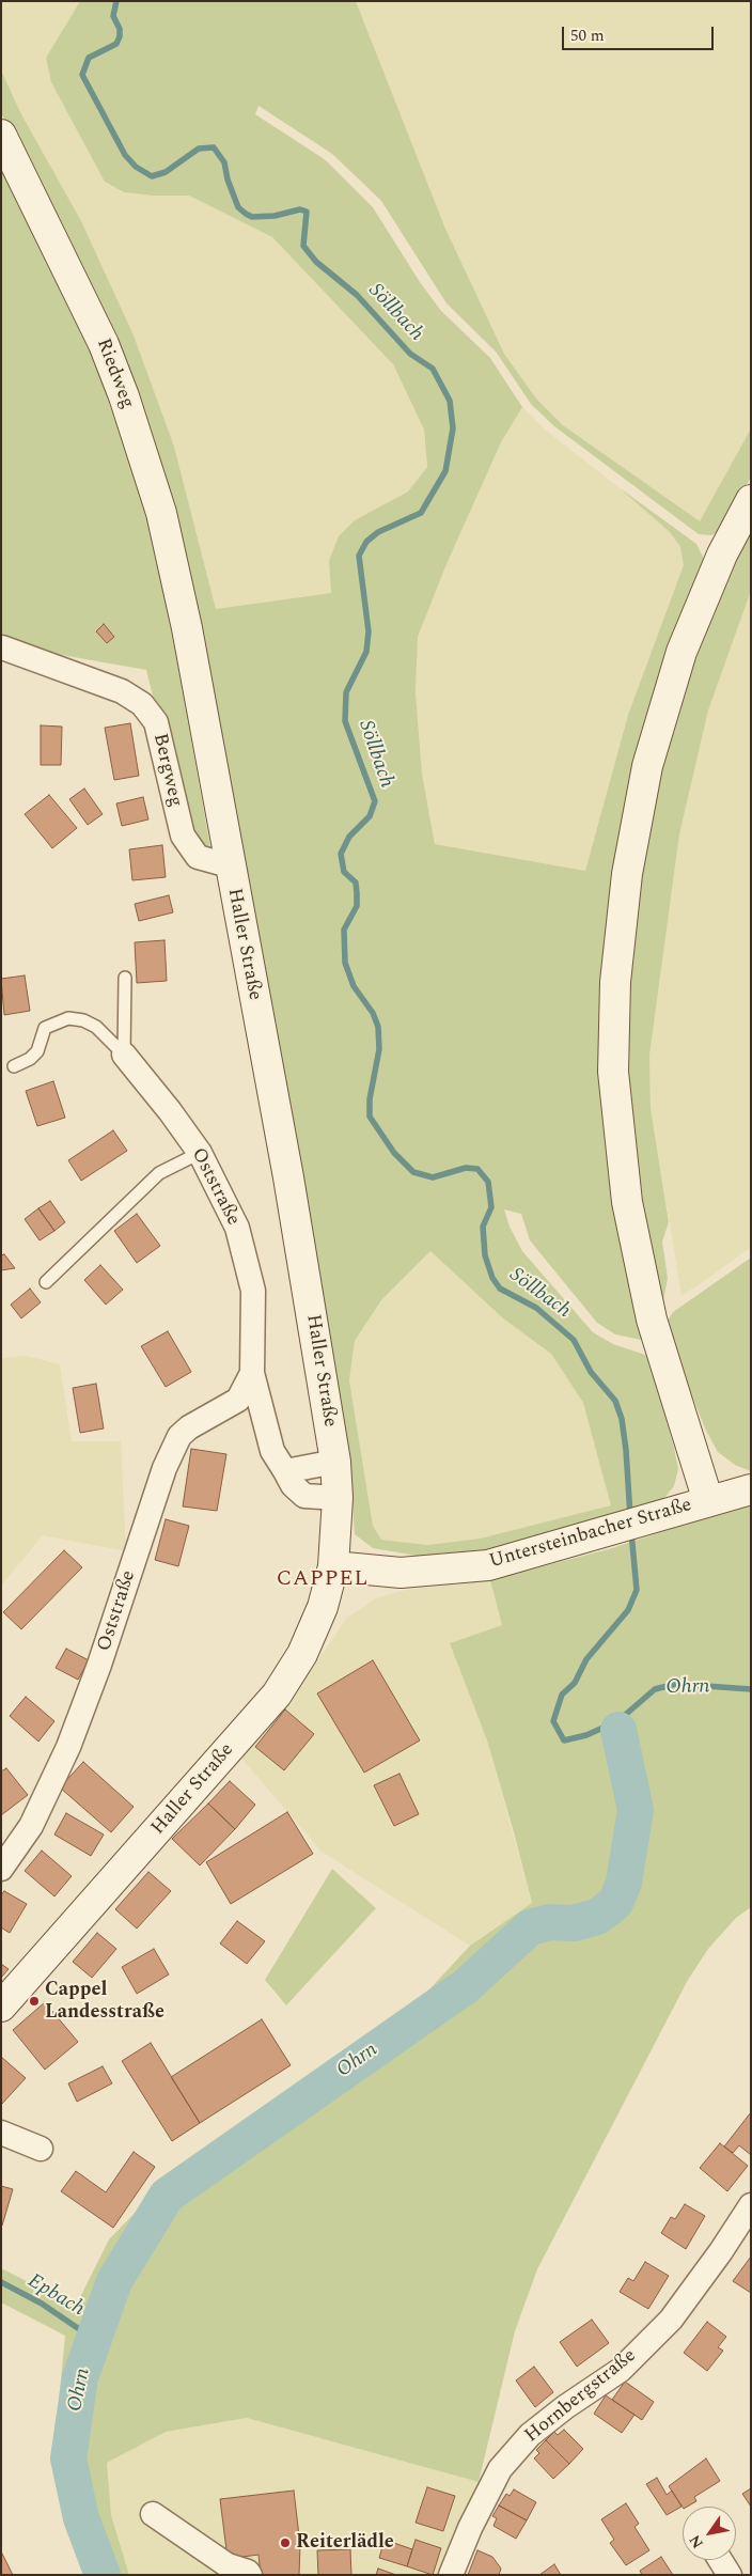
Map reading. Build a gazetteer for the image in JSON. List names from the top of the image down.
{
  "streets": {
    "main road": ["Riedweg", "Haller Straße", "Untersteinbacher Straße"],
    "street": ["Bergweg", "Oststraße", "Hornbergstraße"]
  },
  "crossings": [
    ["Riedweg", "Haller Straße"],
    ["Bergweg", "Haller Straße"],
    ["Haller Straße", "Oststraße"],
    ["Haller Straße", "Untersteinbacher Straße"]
  ],
  "districts": ["CAPPEL"],
  "water": ["Söllbach", "Ohrn", "Epbach"],
  "places": ["Cappel Landesstraße", "Reiterlädle"],
  "scale_bar": "50 m",
  "north": "bottom left"
}
